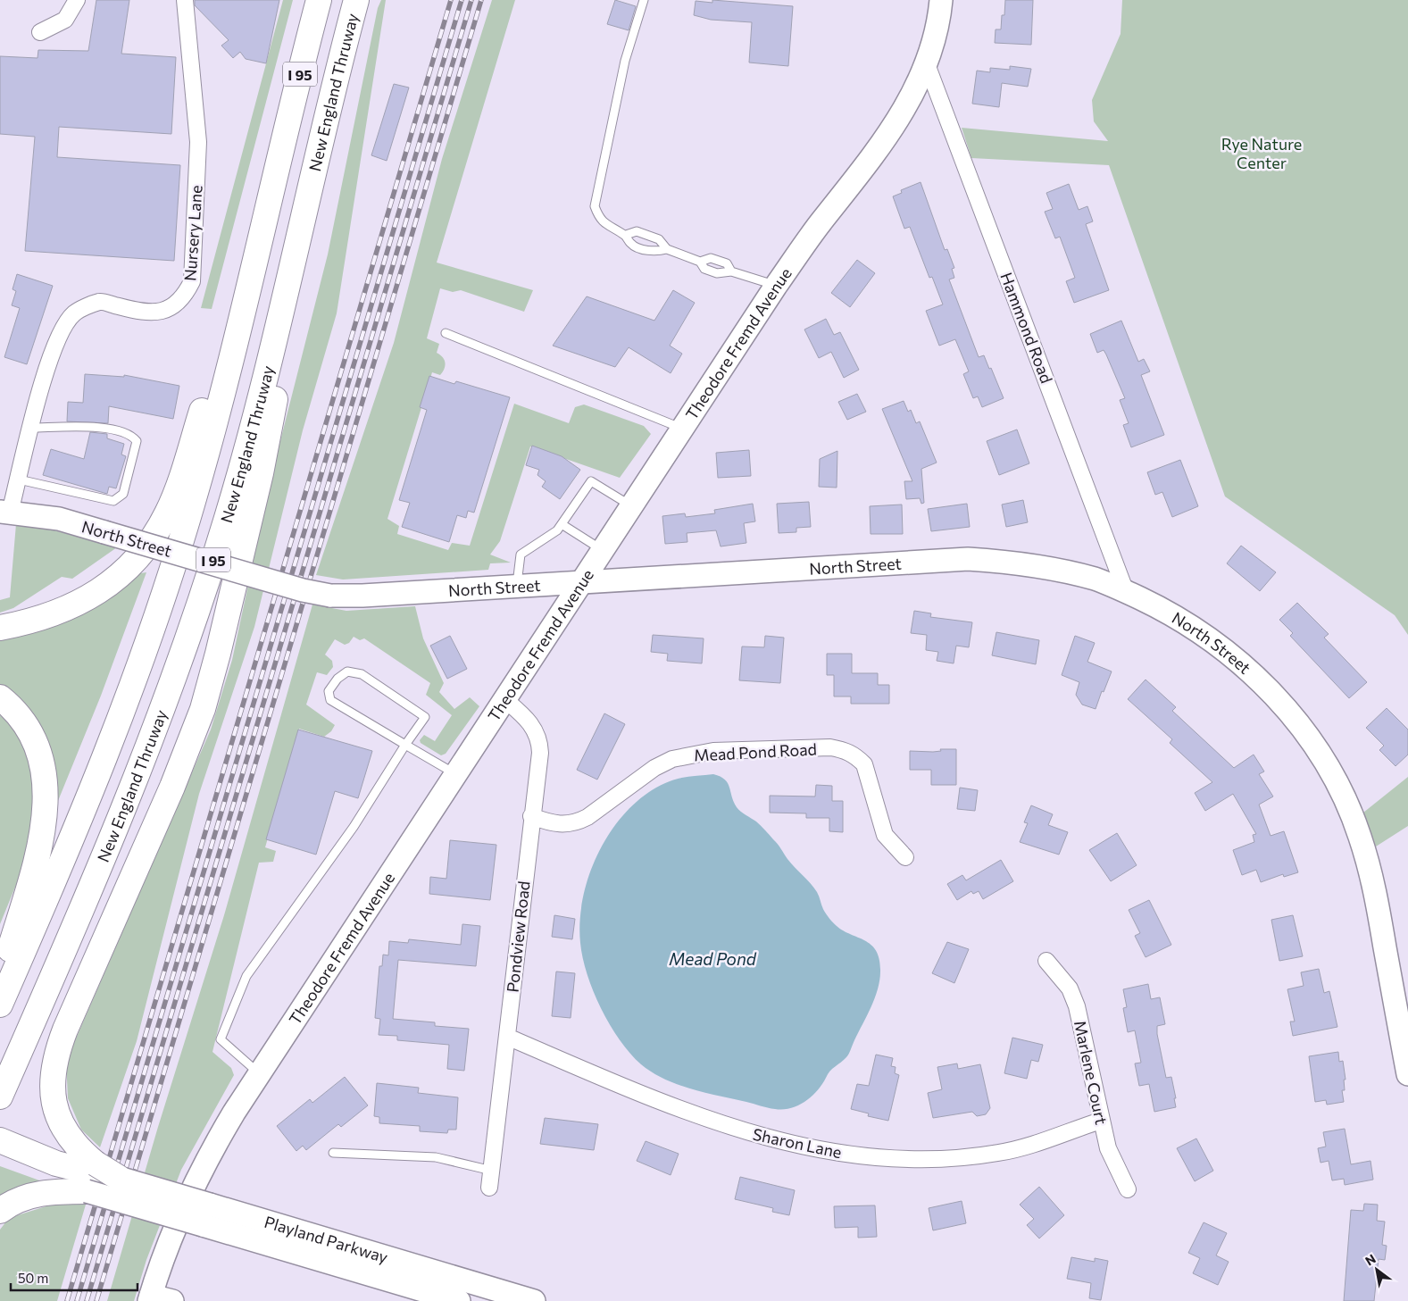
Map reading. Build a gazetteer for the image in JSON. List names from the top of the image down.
{
  "streets": {
    "highway": ["I 95", "New England Thruway"],
    "street": [
      "Nursery Lane",
      "Hammond Road",
      "Theodore Fremd Avenue",
      "North Street",
      "Mead Pond Road",
      "Pondview Road",
      "Marlene Court",
      "Sharon Lane",
      "Playland Parkway"
    ]
  },
  "crossings": [
    ["Nursery Lane", "North Street"],
    ["Hammond Road", "Theodore Fremd Avenue"],
    ["Hammond Road", "North Street"],
    ["Theodore Fremd Avenue", "North Street"],
    ["Theodore Fremd Avenue", "Pondview Road"],
    ["Mead Pond Road", "Pondview Road"],
    ["Pondview Road", "Sharon Lane"],
    ["Marlene Court", "Sharon Lane"]
  ],
  "water": ["Mead Pond"],
  "parks": ["Rye Nature Center"],
  "scale_bar": "50 m",
  "north": "top left"
}
